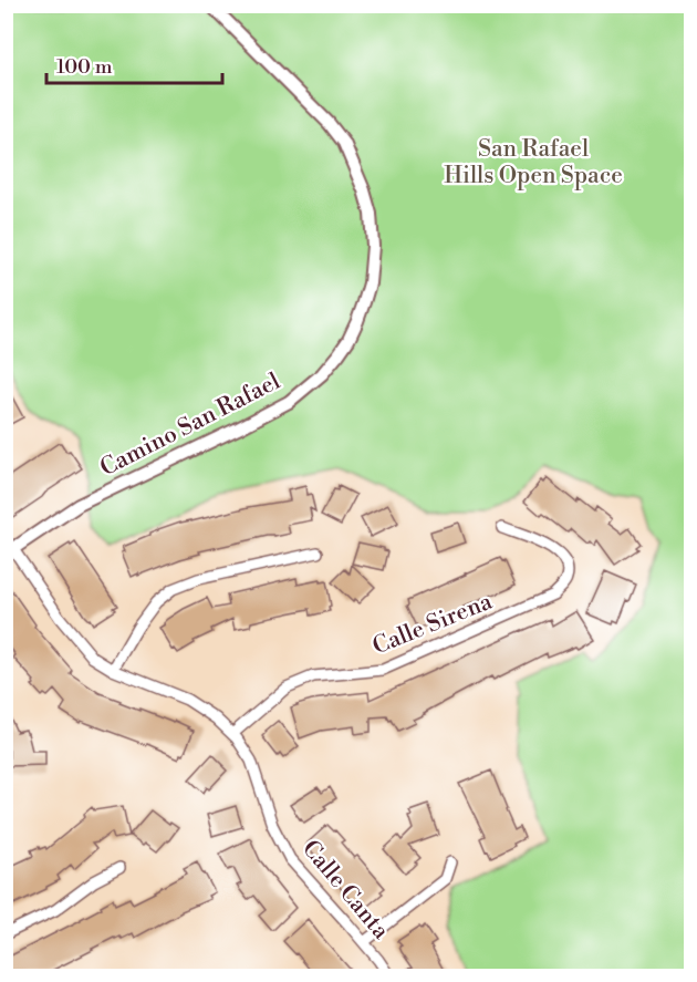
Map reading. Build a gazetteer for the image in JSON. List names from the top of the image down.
{
  "streets": {
    "street": ["Camino San Rafael", "Calle Sirena", "Calle Canta"]
  },
  "crossings": [
    ["Camino San Rafael", "Calle Canta"],
    ["Calle Sirena", "Calle Canta"]
  ],
  "parks": ["San Rafael Hills Open Space"],
  "scale_bar": "100 m"
}
